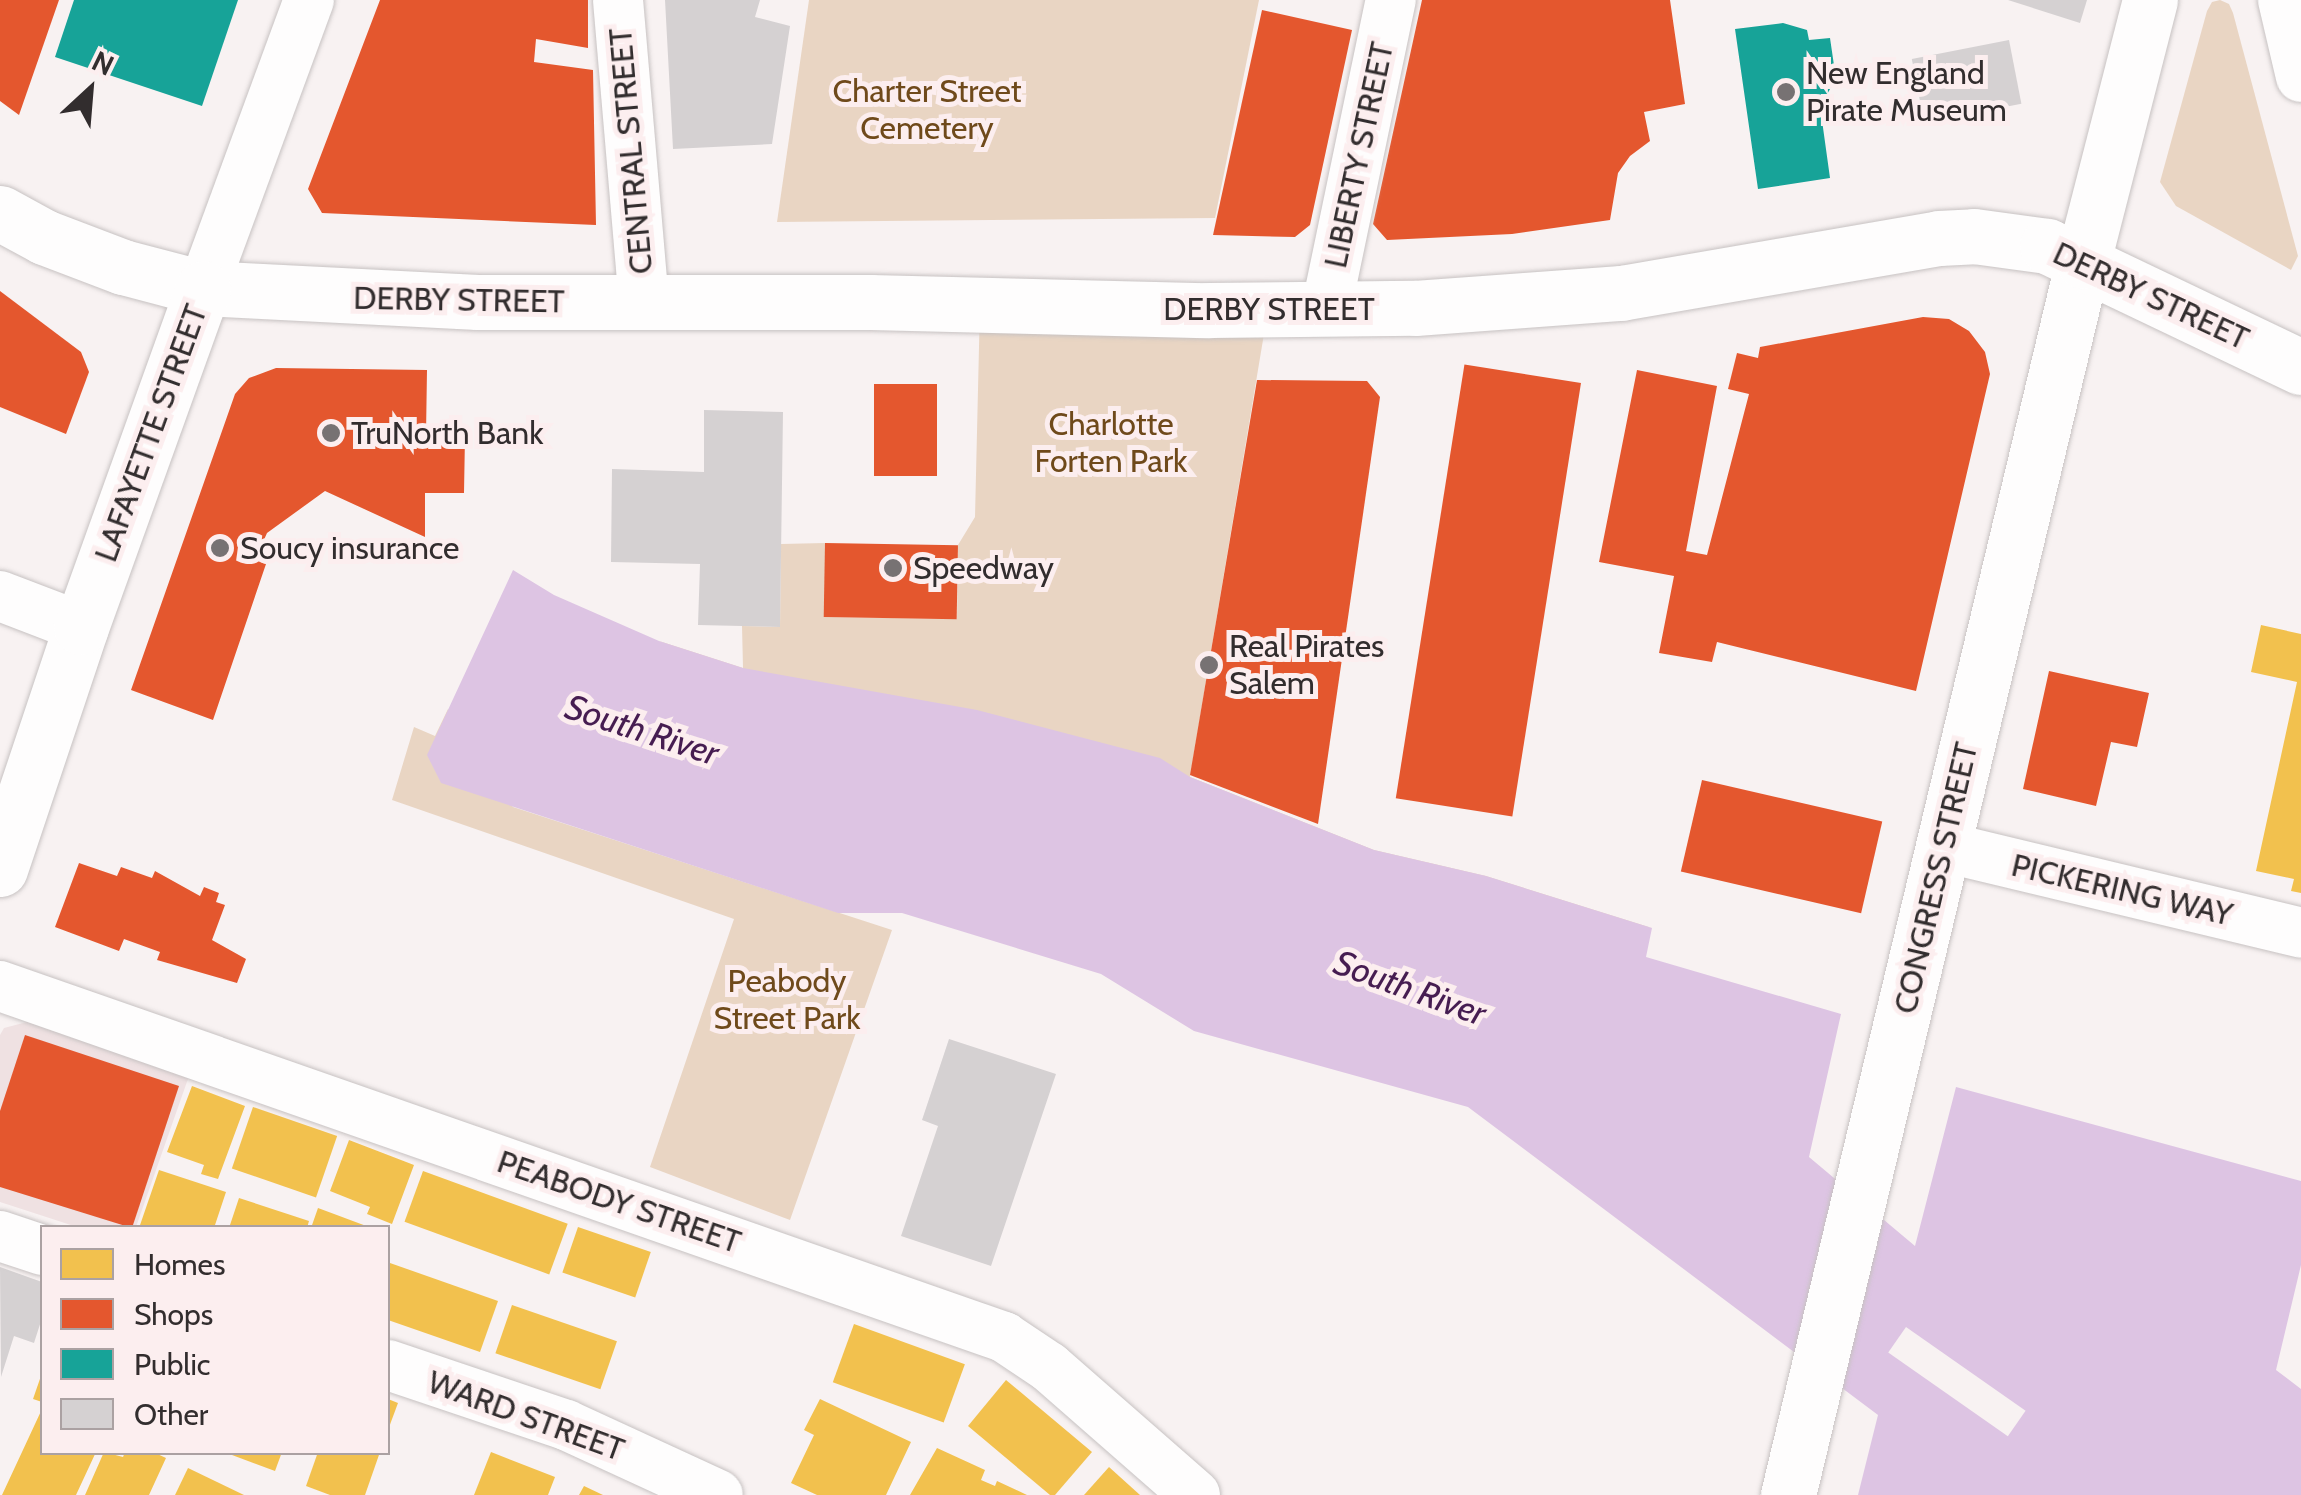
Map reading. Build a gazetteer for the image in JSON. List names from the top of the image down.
{
  "streets": {
    "main road": ["DERBY STREET", "LAFAYETTE STREET", "CONGRESS STREET"],
    "street": [
      "CENTRAL STREET",
      "LIBERTY STREET",
      "PICKERING WAY",
      "PEABODY STREET",
      "WARD STREET"
    ]
  },
  "crossings": [
    ["CENTRAL STREET", "DERBY STREET"],
    ["LIBERTY STREET", "DERBY STREET"],
    ["DERBY STREET", "LAFAYETTE STREET"],
    ["DERBY STREET", "CONGRESS STREET"],
    ["CONGRESS STREET", "PICKERING WAY"]
  ],
  "water": ["South River"],
  "parks": ["Charter Street Cemetery", "Charlotte Forten Park", "Peabody Street Park"],
  "places": [
    "New England Pirate Museum",
    "TruNorth Bank",
    "Soucy insurance",
    "Speedway",
    "Real Pirates Salem"
  ],
  "legend": [
    "Homes",
    "Shops",
    "Public",
    "Other"
  ],
  "north": "top right"
}
